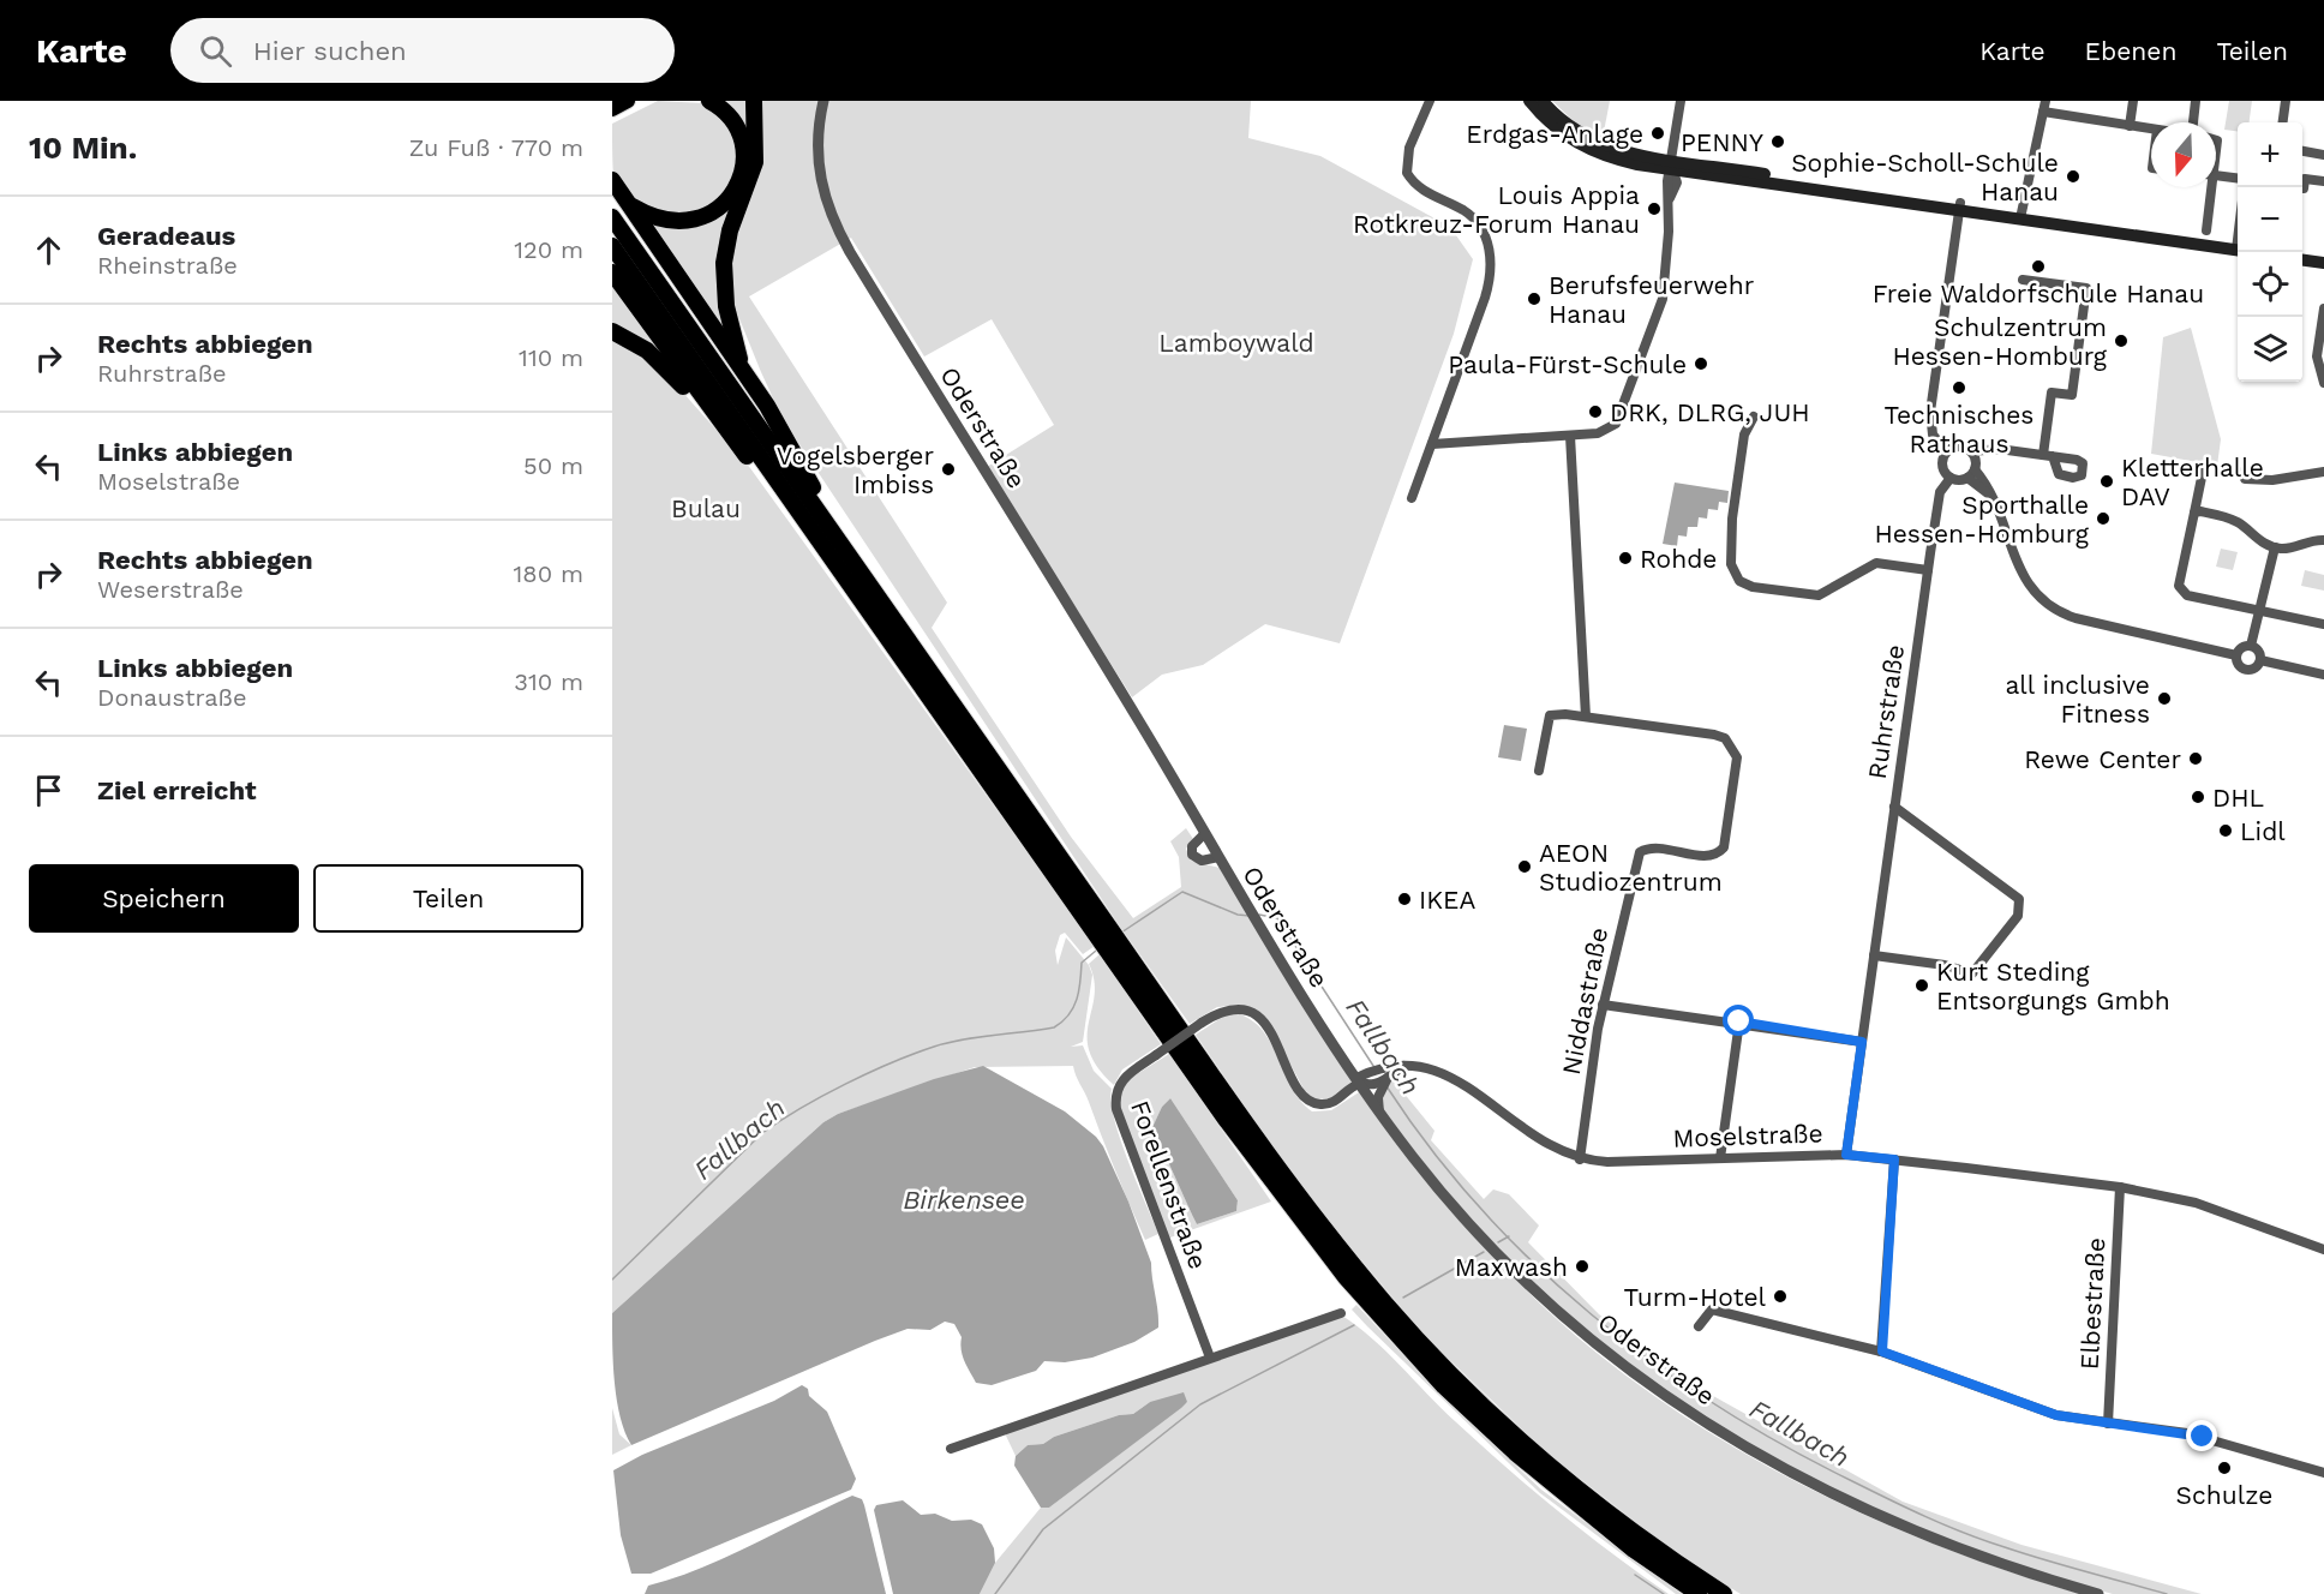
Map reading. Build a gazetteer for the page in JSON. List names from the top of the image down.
{
  "streets": {
    "street": [
      "Oderstraße",
      "Ruhrstraße",
      "Niddastraße",
      "Moselstraße",
      "Forellenstraße",
      "Elbestraße"
    ]
  },
  "crossings": [
    ["Oderstraße", "Moselstraße"],
    ["Oderstraße", "Forellenstraße"],
    ["Ruhrstraße", "Moselstraße"],
    ["Niddastraße", "Moselstraße"],
    ["Moselstraße", "Forellenstraße"],
    ["Moselstraße", "Elbestraße"]
  ],
  "water": ["Fallbach", "Birkensee"],
  "parks": ["Lamboywald", "Bulau"],
  "places": [
    "Erdgas-Anlage",
    "PENNY",
    "Sophie-Scholl-Schule Hanau",
    "Louis Appia Rotkreuz-Forum Hanau",
    "Freie Waldorfschule Hanau",
    "Berufsfeuerwehr Hanau",
    "Schulzentrum Hessen-Homburg",
    "Paula-Fürst-Schule",
    "Technisches Rathaus",
    "DRK, DLRG, JUH",
    "Vogelsberger Imbiss",
    "Kletterhalle DAV",
    "Sporthalle Hessen-Homburg",
    "Rohde",
    "all inclusive Fitness",
    "Rewe Center",
    "DHL",
    "Lidl",
    "AEON Studiozentrum",
    "IKEA",
    "Kurt Steding Entsorgungs Gmbh",
    "Maxwash",
    "Turm-Hotel",
    "Schulze"
  ],
  "north": "bottom",
  "page": {
    "header": "Karte",
    "search": "Hier suchen",
    "nav": ["Karte", "Ebenen", "Teilen"],
    "heading": ["10 Min.", "Zu Fuß · 770 m"],
    "map_buttons": ["+", "−"],
    "list": [
      ["Geradeaus", "Rheinstraße", "120 m"],
      ["Rechts abbiegen", "Ruhrstraße", "110 m"],
      ["Links abbiegen", "Moselstraße", "50 m"],
      ["Rechts abbiegen", "Weserstraße", "180 m"],
      ["Links abbiegen", "Donaustraße", "310 m"],
      "Ziel erreicht"
    ],
    "buttons": ["Speichern", "Teilen"]
  }
}
